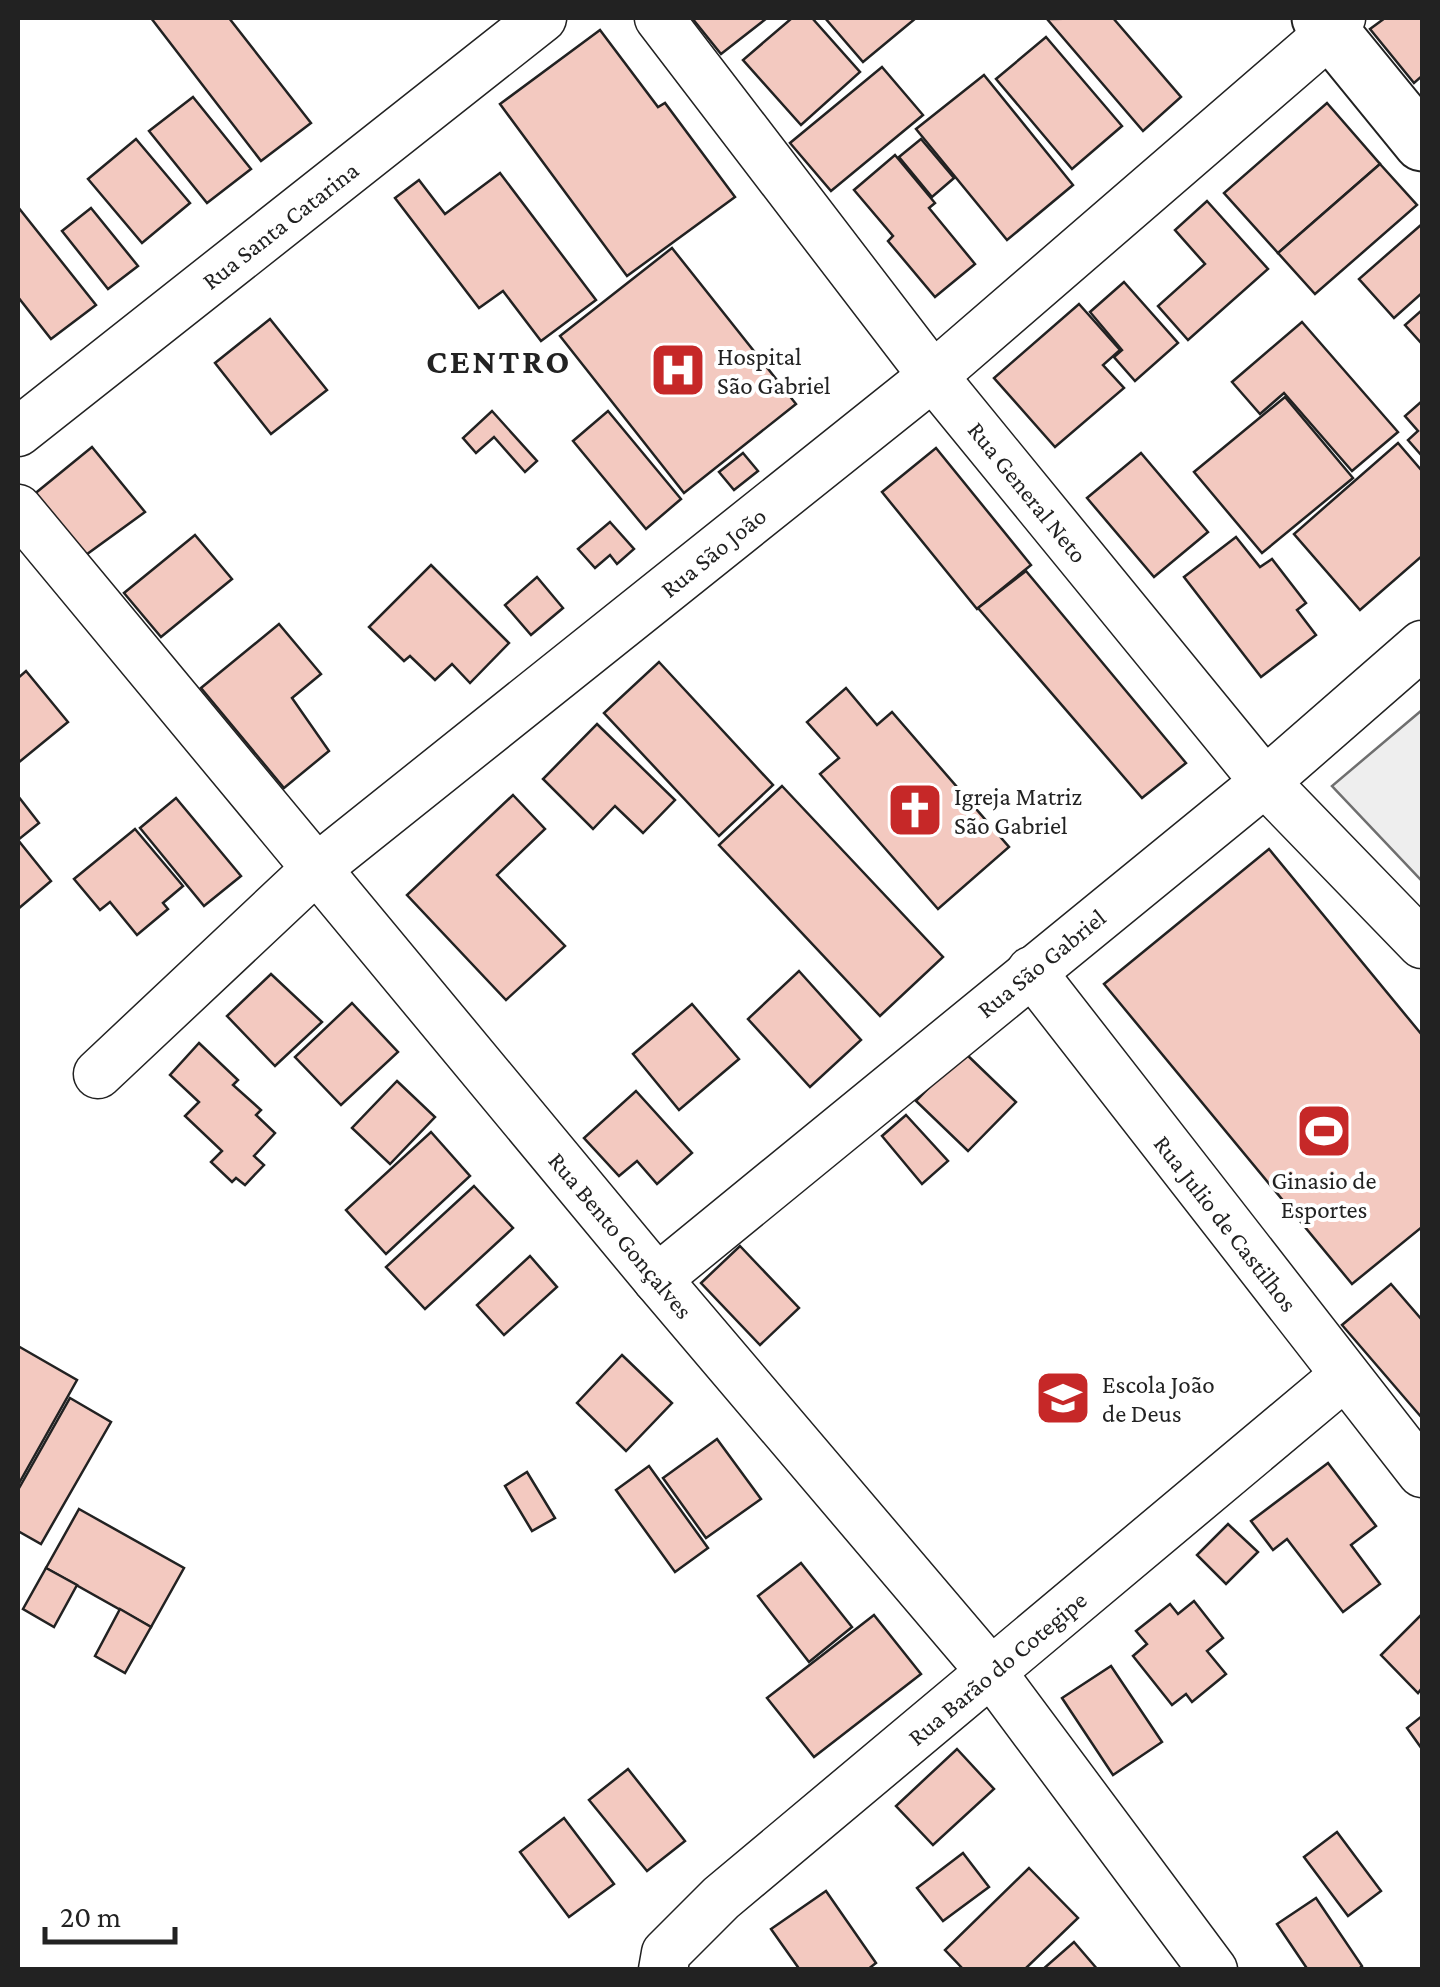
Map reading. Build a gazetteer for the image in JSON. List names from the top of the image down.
{
  "streets": {
    "street": [
      "Rua Santa Catarina",
      "Rua General Neto",
      "Rua São João",
      "Rua São Gabriel",
      "Rua Julio de Castilhos",
      "Rua Bento Gonçalves",
      "Rua Barão do Cotegipe"
    ]
  },
  "crossings": [
    ["Rua General Neto", "Rua São João"],
    ["Rua General Neto", "Rua São Gabriel"],
    ["Rua São João", "Rua Bento Gonçalves"],
    ["Rua São Gabriel", "Rua Julio de Castilhos"],
    ["Rua São Gabriel", "Rua Bento Gonçalves"],
    ["Rua Julio de Castilhos", "Rua Barão do Cotegipe"],
    ["Rua Bento Gonçalves", "Rua Barão do Cotegipe"]
  ],
  "districts": ["CENTRO"],
  "places": {
    "hospital": ["Hospital São Gabriel"],
    "church": ["Igreja Matriz São Gabriel"],
    "sports": ["Ginasio de Esportes"],
    "school or university": ["Escola João de Deus"]
  },
  "scale_bar": "20 m"
}
